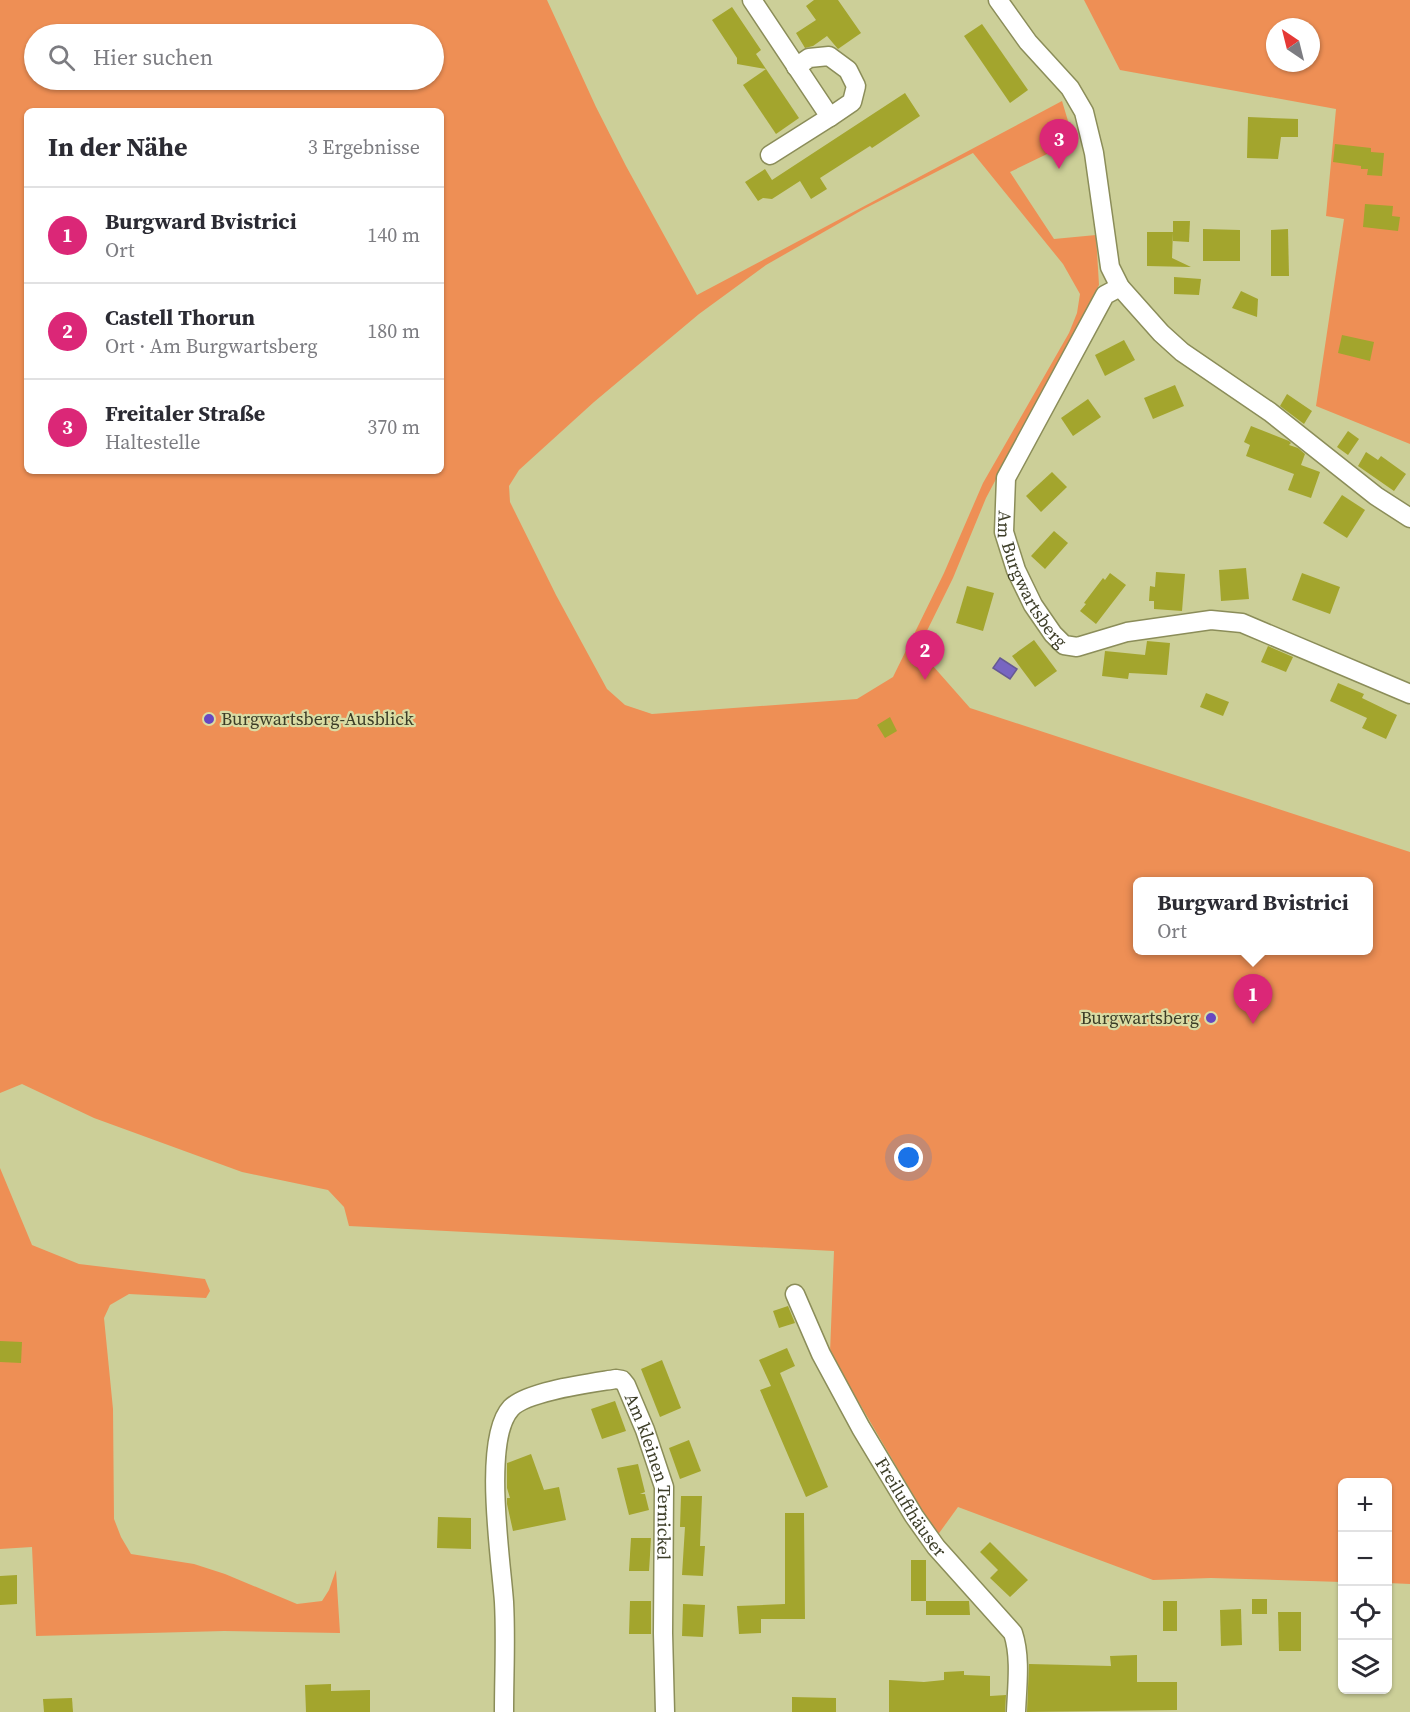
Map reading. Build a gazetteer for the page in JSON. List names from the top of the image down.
{
  "streets": {
    "street": ["Am Burgwartsberg", "Am kleinen Ternickel", "Freilufthäuser"]
  },
  "places": ["Burgwartsberg-Ausblick", "Burgwartsberg"],
  "north": "top left",
  "page": {
    "search": "Hier suchen",
    "heading": ["In der Nähe", "3 Ergebnisse"],
    "pins": ["3", "2", "1"],
    "list": [
      {
        "mark": "1",
        "name": "Burgward Bvistrici",
        "note": "Ort",
        "value": "140 m"
      },
      {
        "mark": "2",
        "name": "Castell Thorun",
        "note": "Ort · Am Burgwartsberg",
        "value": "180 m"
      },
      {
        "mark": "3",
        "name": "Freitaler Straße",
        "note": "Haltestelle",
        "value": "370 m"
      }
    ],
    "popup": ["Burgward Bvistrici", "Ort"],
    "map_buttons": ["+", "−"]
  }
}
